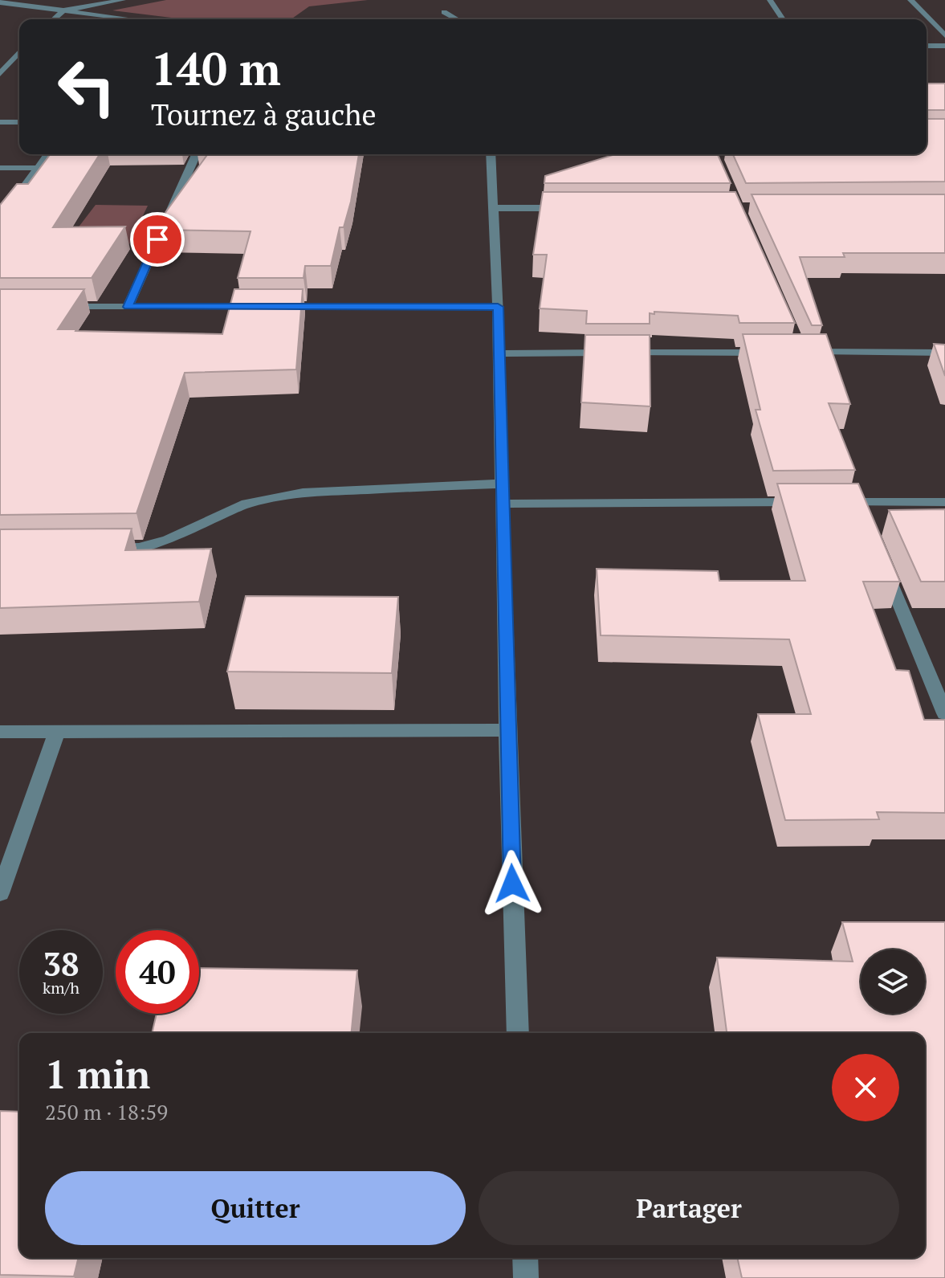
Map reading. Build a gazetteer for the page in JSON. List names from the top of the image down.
{
  "page": {
    "turn": ["140 m", "Tournez à gauche"],
    "speed": "38 km/h",
    "limit": "40",
    "heading": ["1 min", "250 m · 18:59"],
    "buttons": ["Quitter", "Partager"]
  }
}
